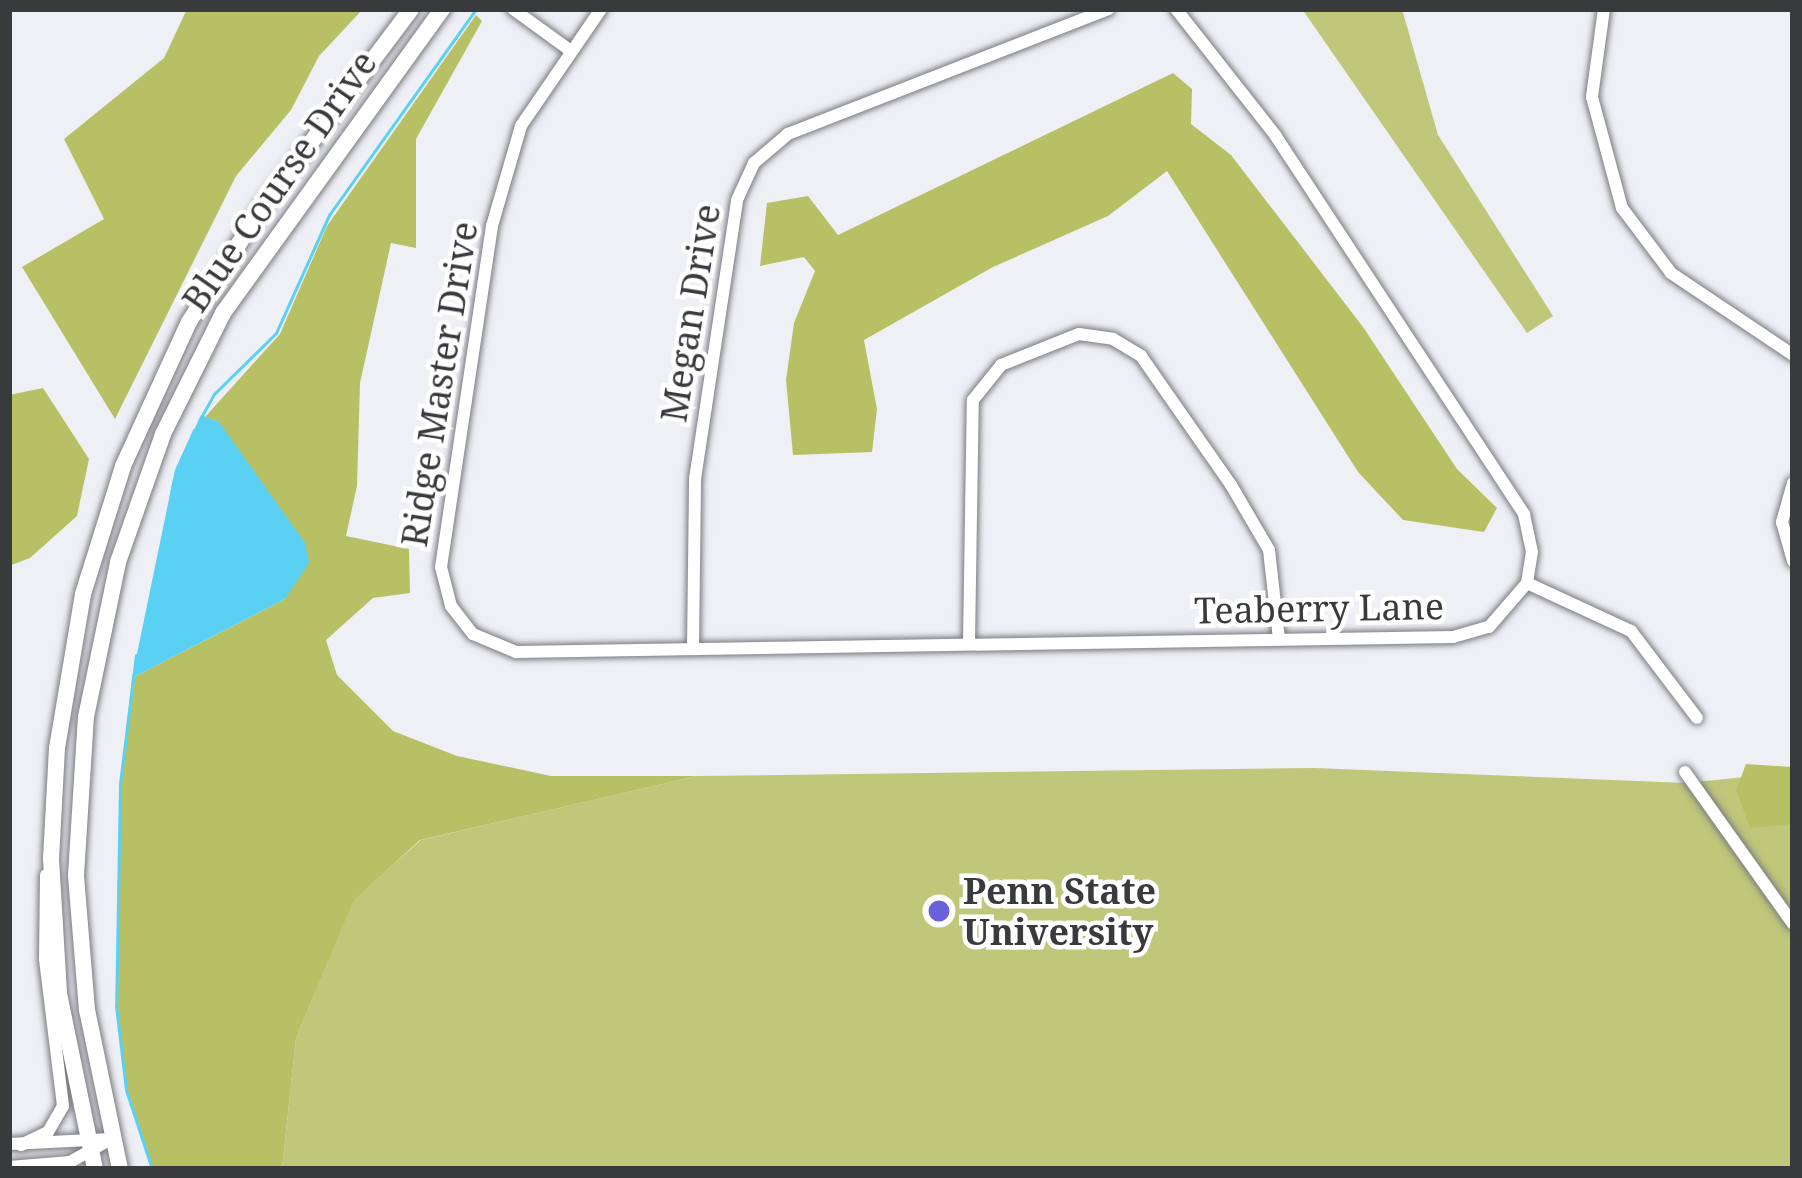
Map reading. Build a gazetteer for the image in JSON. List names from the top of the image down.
{
  "streets": {
    "main road": ["Blue Course Drive"],
    "street": ["Megan Drive", "Ridge Master Drive", "Teaberry Lane"]
  },
  "crossings": [
    ["Megan Drive", "Ridge Master Drive"],
    ["Megan Drive", "Teaberry Lane"],
    ["Ridge Master Drive", "Teaberry Lane"]
  ],
  "places": ["Penn State University"]
}
